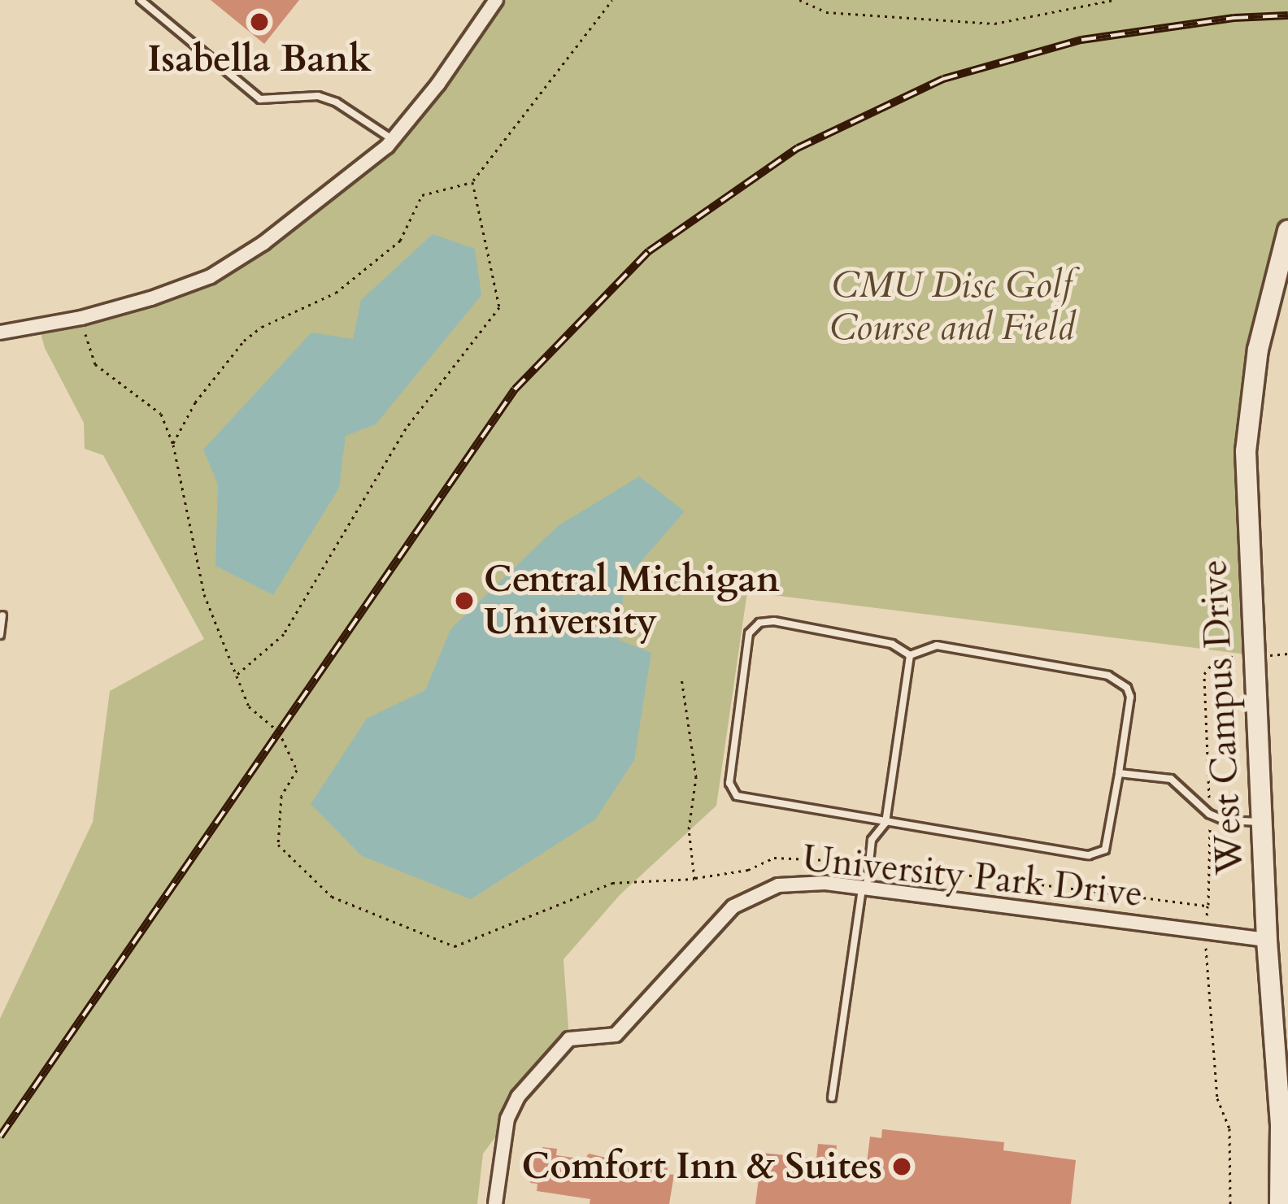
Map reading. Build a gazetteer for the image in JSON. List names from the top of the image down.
{
  "streets": {
    "street": ["West Campus Drive", "University Park Drive"]
  },
  "crossings": [
    ["West Campus Drive", "University Park Drive"]
  ],
  "parks": ["CMU Disc Golf Course and Field"],
  "places": ["Isabella Bank", "Central Michigan University", "Comfort Inn & Suites"]
}
